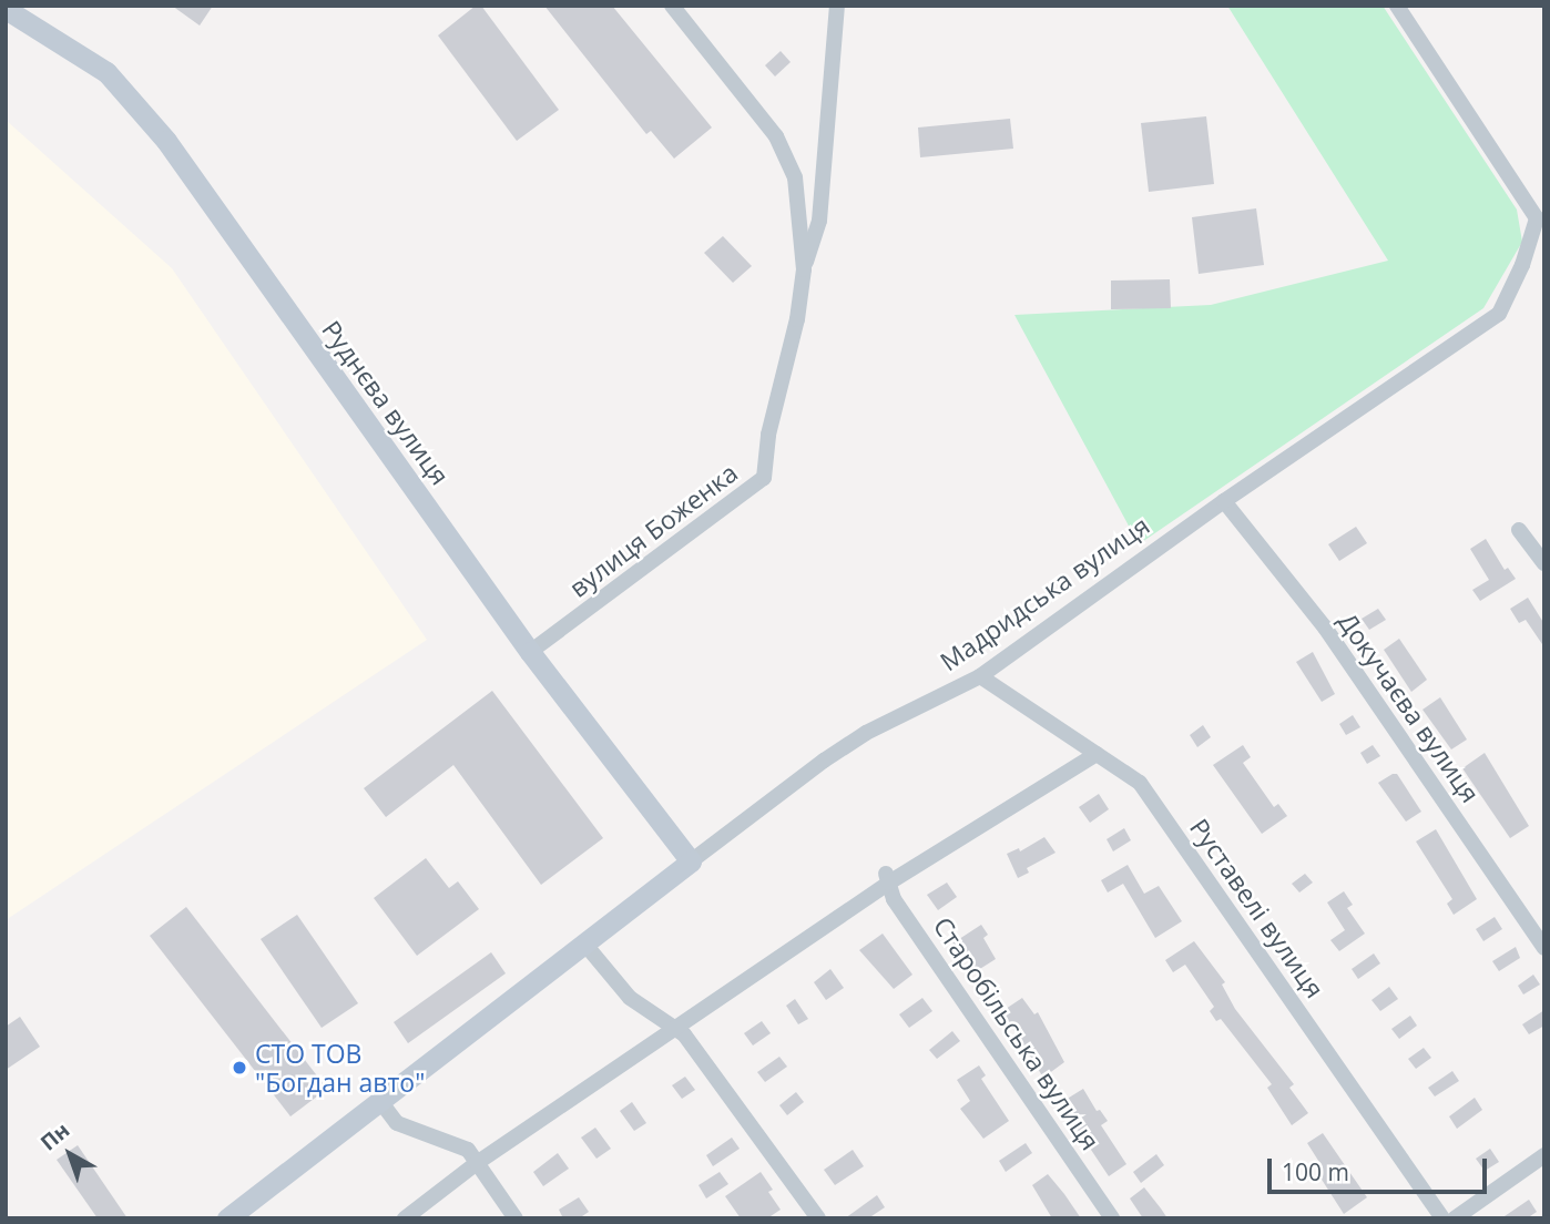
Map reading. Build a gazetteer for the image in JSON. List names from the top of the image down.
{
  "streets": {
    "street": [
      "Руднєва вулиця",
      "вулиця Боженка",
      "Мадридська вулиця",
      "Докучаєва вулиця",
      "Руставелі вулиця",
      "Старобільська вулиця"
    ]
  },
  "crossings": [
    ["Руднєва вулиця", "вулиця Боженка"],
    ["Руднєва вулиця", "Мадридська вулиця"],
    ["Мадридська вулиця", "Докучаєва вулиця"],
    ["Мадридська вулиця", "Руставелі вулиця"]
  ],
  "places": ["СТО ТОВ \"Богдан авто\""],
  "scale_bar": "100 m",
  "north": "top left"
}
